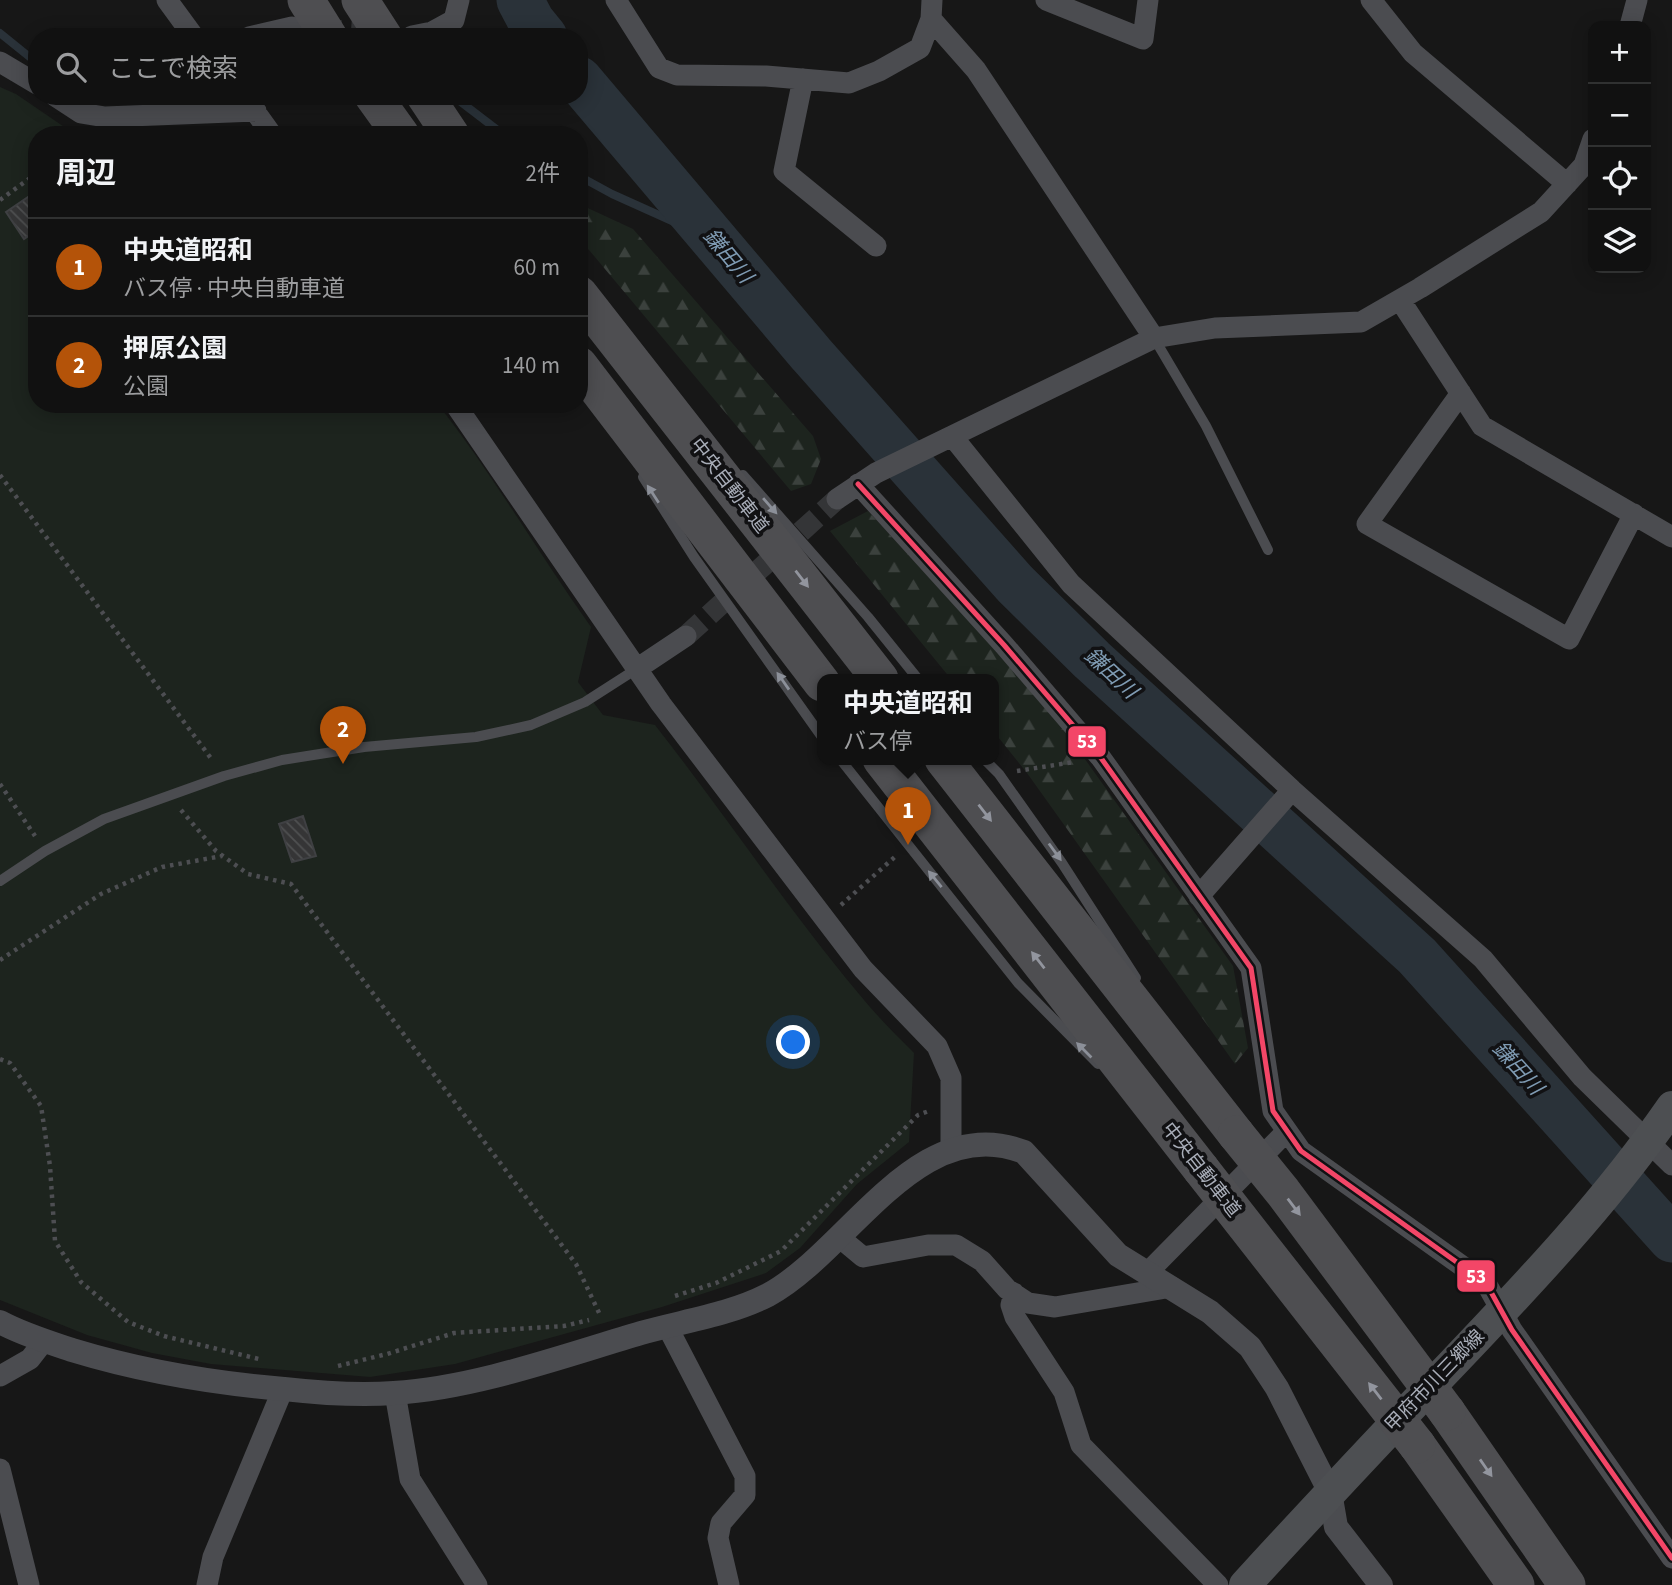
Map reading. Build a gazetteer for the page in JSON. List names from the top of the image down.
{
  "streets": {
    "highway": ["中央自動車道"],
    "main road": ["甲府市川三郷線"]
  },
  "water": ["鎌田川"],
  "lines": ["transit line 53"],
  "page": {
    "map_buttons": ["+", "−"],
    "search": "ここで検索",
    "heading": ["周辺", "2件"],
    "list": [
      {
        "mark": "1",
        "name": "中央道昭和",
        "note": "バス停 · 中央自動車道",
        "value": "60 m"
      },
      {
        "mark": "2",
        "name": "押原公園",
        "note": "公園",
        "value": "140 m"
      }
    ],
    "popup": ["中央道昭和", "バス停"],
    "pins": ["2", "1"]
  }
}
